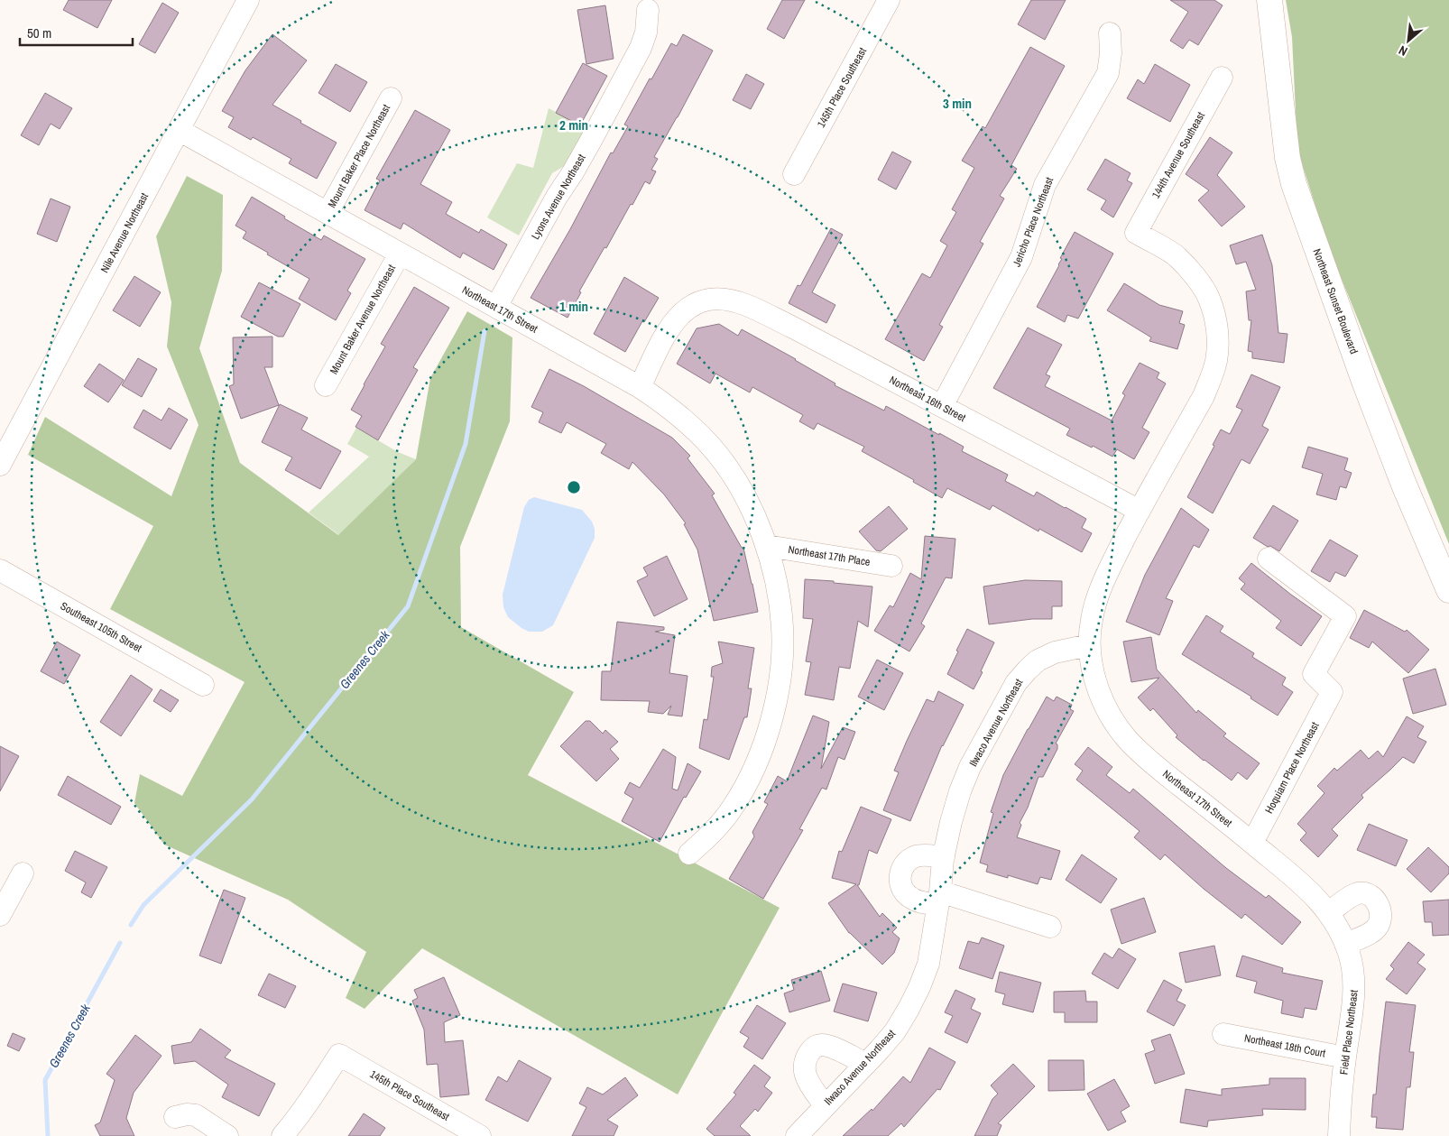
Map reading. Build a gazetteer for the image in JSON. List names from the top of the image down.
{
  "streets": {
    "main road": ["Northeast Sunset Boulevard"],
    "street": [
      "145th Place Southeast",
      "144th Avenue Southeast",
      "Mount Baker Place Northeast",
      "Lyons Avenue Northeast",
      "Jericho Place Northeast",
      "Nile Avenue Northeast",
      "Northeast 17th Street",
      "Mount Baker Avenue Northeast",
      "Northeast 16th Street",
      "Northeast 17th Place",
      "Southeast 105th Street",
      "Ilwaco Avenue Northeast",
      "Hoquiam Place Northeast",
      "Field Place Northeast",
      "Northeast 18th Court"
    ]
  },
  "crossings": [
    ["144th Avenue Southeast", "Northeast 16th Street"],
    ["Mount Baker Place Northeast", "Northeast 17th Street"],
    ["Lyons Avenue Northeast", "Northeast 17th Street"],
    ["Jericho Place Northeast", "Northeast 16th Street"],
    ["Nile Avenue Northeast", "Northeast 17th Street"],
    ["Northeast 17th Street", "Mount Baker Avenue Northeast"],
    ["Northeast 17th Street", "Northeast 16th Street"],
    ["Northeast 17th Street", "Northeast 17th Place"],
    ["Northeast 17th Street", "Ilwaco Avenue Northeast"],
    ["Northeast 17th Street", "Hoquiam Place Northeast"],
    ["Northeast 17th Street", "Field Place Northeast"],
    ["Field Place Northeast", "Northeast 18th Court"]
  ],
  "water": ["Greenes Creek"],
  "scale_bar": "50 m",
  "north": "bottom left",
  "rings": ["3 min", "2 min", "1 min"]
}
